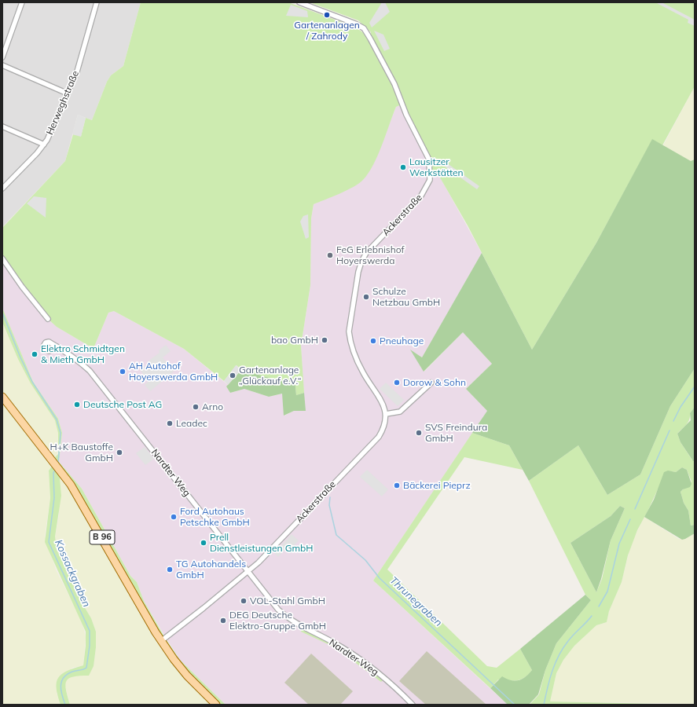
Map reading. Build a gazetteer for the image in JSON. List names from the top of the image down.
{
  "streets": {
    "main road": ["B 96"],
    "street": ["Herweghstraße", "Ackerstraße", "Nardter Weg"]
  },
  "crossings": [
    ["Ackerstraße", "Nardter Weg"],
    ["Ackerstraße", "B 96"]
  ],
  "water": ["Kossackgraben", "Thrunegraben"],
  "places": [
    "Gartenanlagen / Zahrody",
    "Lausitzer Werkstätten",
    "FeG Erlebnishof Hoyerswerda",
    "Schulze Netzbau GmbH",
    "bao GmbH",
    "Pneuhage",
    "Elektro Schmidtgen & Mieth GmbH",
    "AH Autohof Hoyerswerda GmbH",
    "Gartenanlage „Glückauf e.V.“",
    "Dorow & Sohn",
    "Deutsche Post AG",
    "Arno",
    "Leadec",
    "SVS Freindura GmbH",
    "H+K Baustoffe GmbH",
    "Bäckerei Pieprz",
    "Ford Autohaus Petschke GmbH",
    "Prell Dienstleistungen GmbH",
    "TG Autohandels GmbH",
    "VOL-Stahl GmbH",
    "DEG Deutsche Elektro-Gruppe GmbH"
  ]
}
